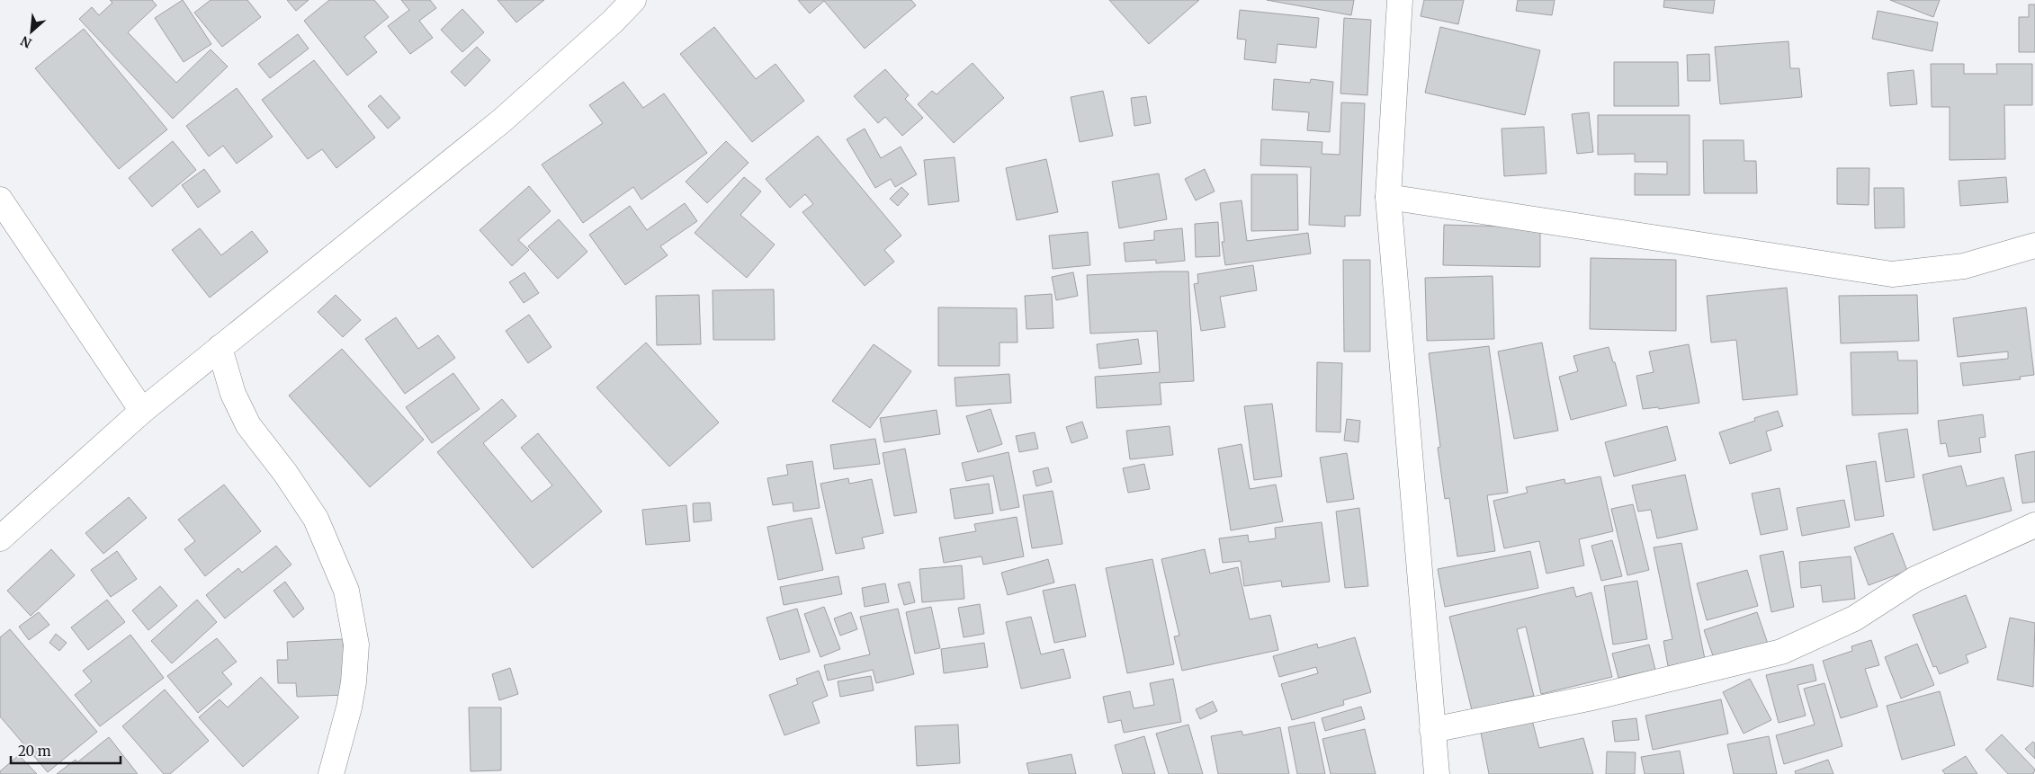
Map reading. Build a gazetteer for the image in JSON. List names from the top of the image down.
{
  "scale_bar": "20 m",
  "north": "bottom left"
}
